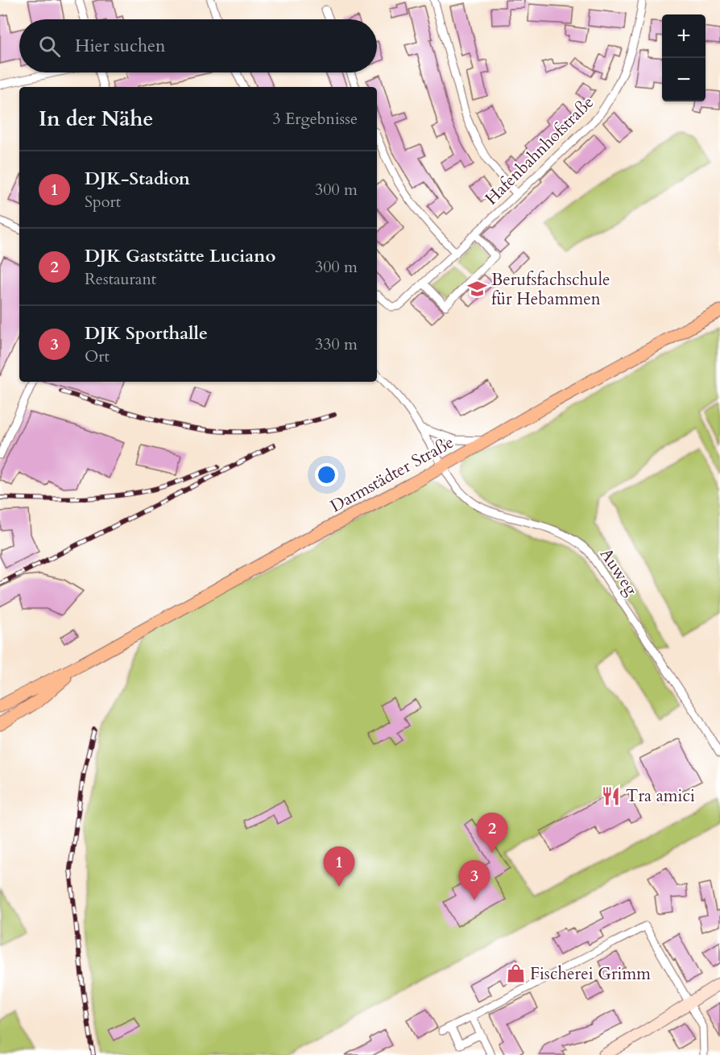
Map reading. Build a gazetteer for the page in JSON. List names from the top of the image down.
{
  "streets": {
    "main road": ["Darmstädter Straße"],
    "street": ["Hafenbahnhofstraße", "Auweg"]
  },
  "crossings": [
    ["Darmstädter Straße", "Auweg"]
  ],
  "places": {
    "school or university": ["Berufsfachschule für Hebammen"],
    "restaurant": ["Tra amici"],
    "shop": ["Fischerei Grimm"]
  },
  "page": {
    "map_buttons": ["+", "−"],
    "search": "Hier suchen",
    "heading": ["In der Nähe", "3 Ergebnisse"],
    "list": [
      {
        "mark": "1",
        "name": "DJK-Stadion",
        "note": "Sport",
        "value": "300 m"
      },
      {
        "mark": "2",
        "name": "DJK Gaststätte Luciano",
        "note": "Restaurant",
        "value": "300 m"
      },
      {
        "mark": "3",
        "name": "DJK Sporthalle",
        "note": "Ort",
        "value": "330 m"
      }
    ],
    "pins": ["2", "1", "3"]
  }
}
